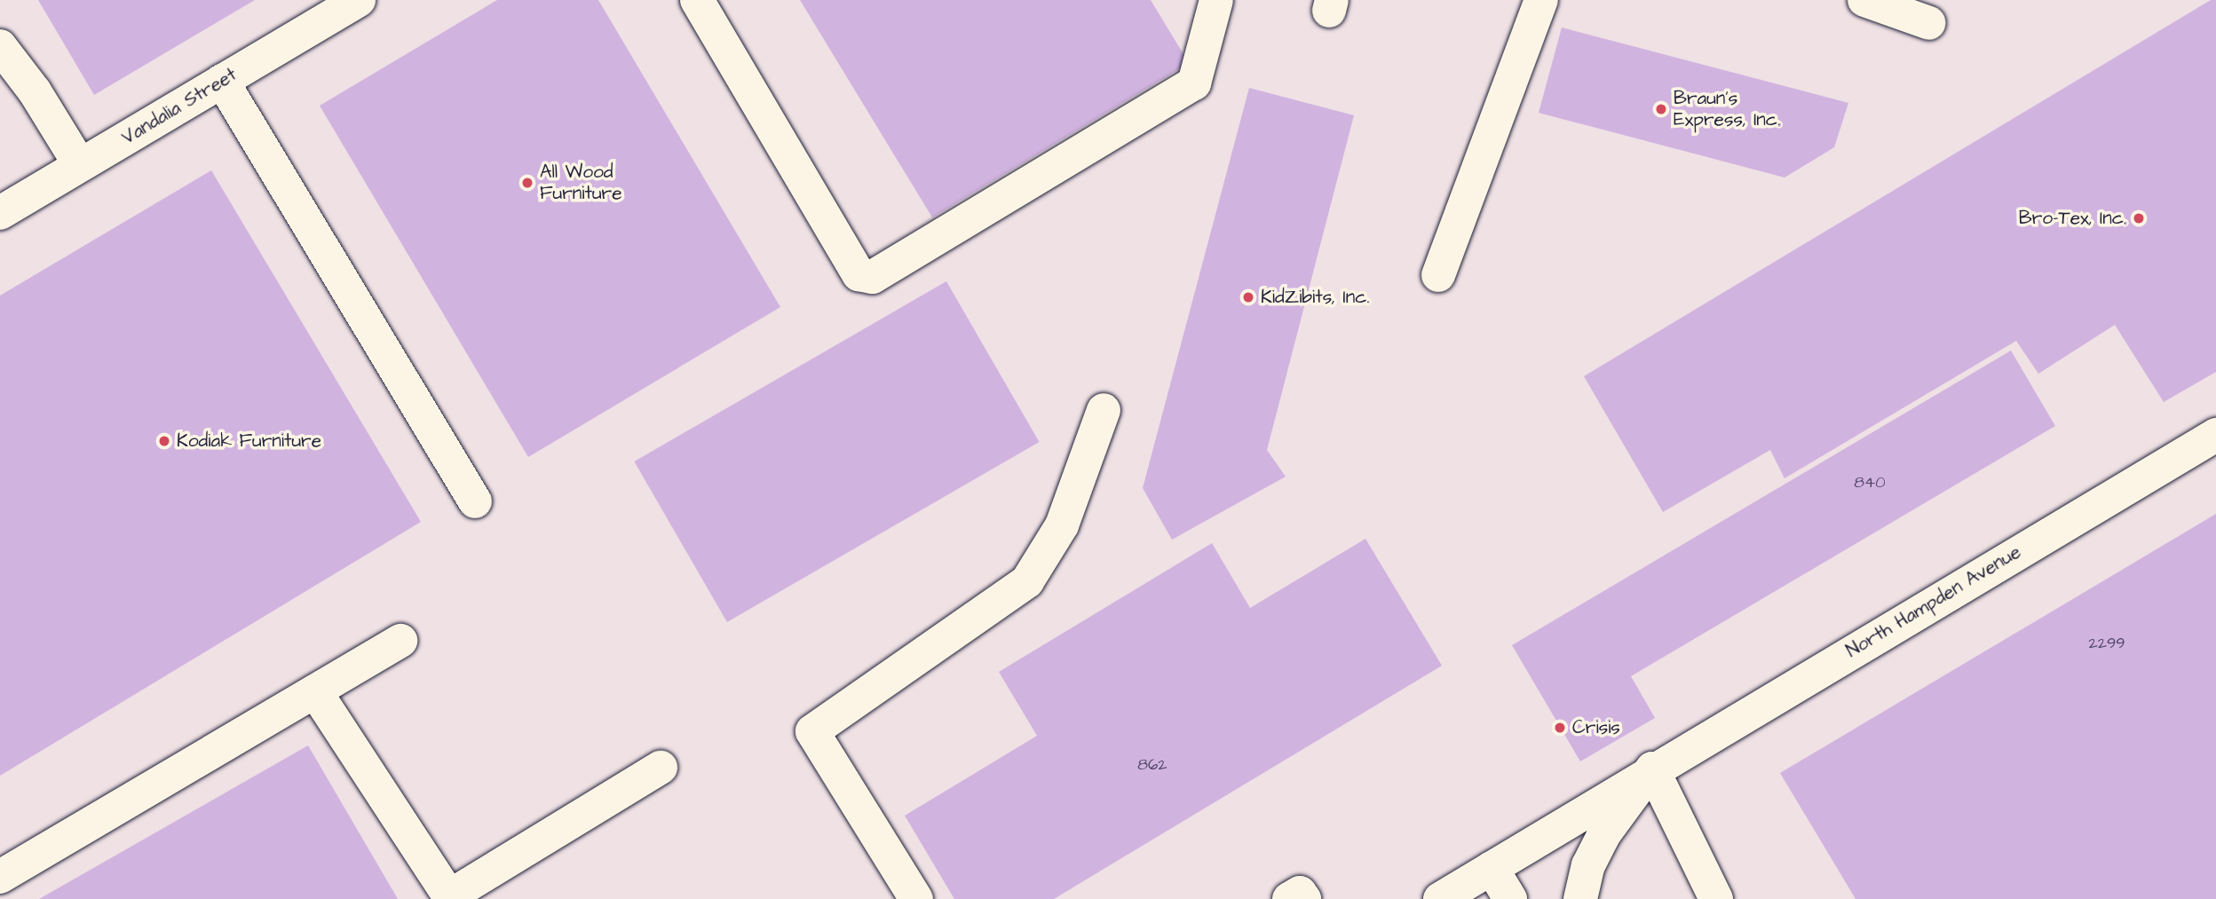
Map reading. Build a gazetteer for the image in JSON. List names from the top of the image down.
{
  "streets": {
    "street": ["Vandalia Street", "North Hampden Avenue"]
  },
  "places": [
    "Braun's Express, Inc.",
    "All Wood Furniture",
    "Bro-Tex, Inc.",
    "KidZibits, Inc.",
    "Kodiak Furniture",
    "Crisis"
  ],
  "house_numbers": ["840", "2299", "862"]
}
